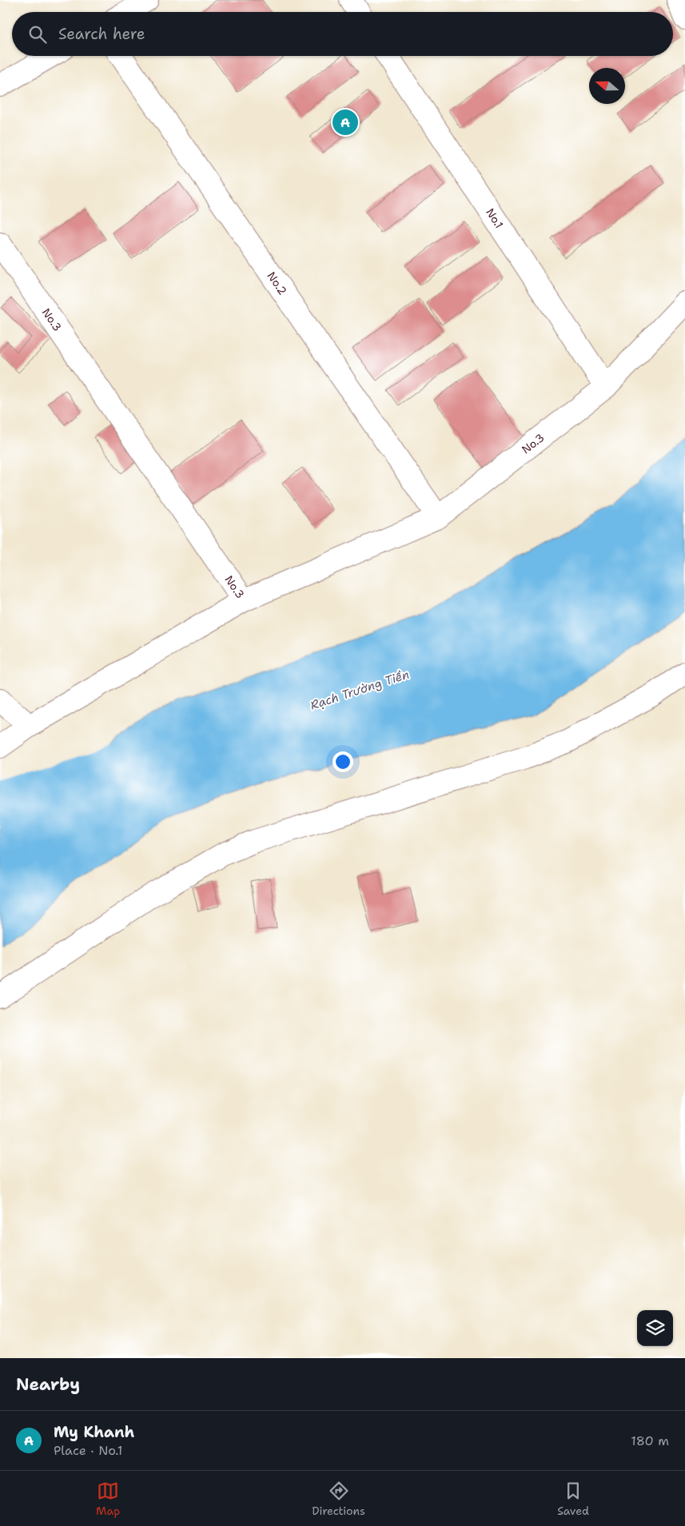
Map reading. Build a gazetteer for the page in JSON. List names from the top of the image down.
{
  "streets": {
    "street": ["No.1", "No.2", "No.3"]
  },
  "crossings": [
    ["No.1", "No.3"],
    ["No.2", "No.3"]
  ],
  "water": ["Rạch Trường Tiền"],
  "north": "left",
  "page": {
    "search": "Search here",
    "pins": "A",
    "heading": "Nearby",
    "list": [
      {
        "mark": "A",
        "name": "My Khanh",
        "note": "Place · No.1",
        "value": "180 m"
      }
    ],
    "nav": ["Map", "Directions", "Saved"]
  }
}
